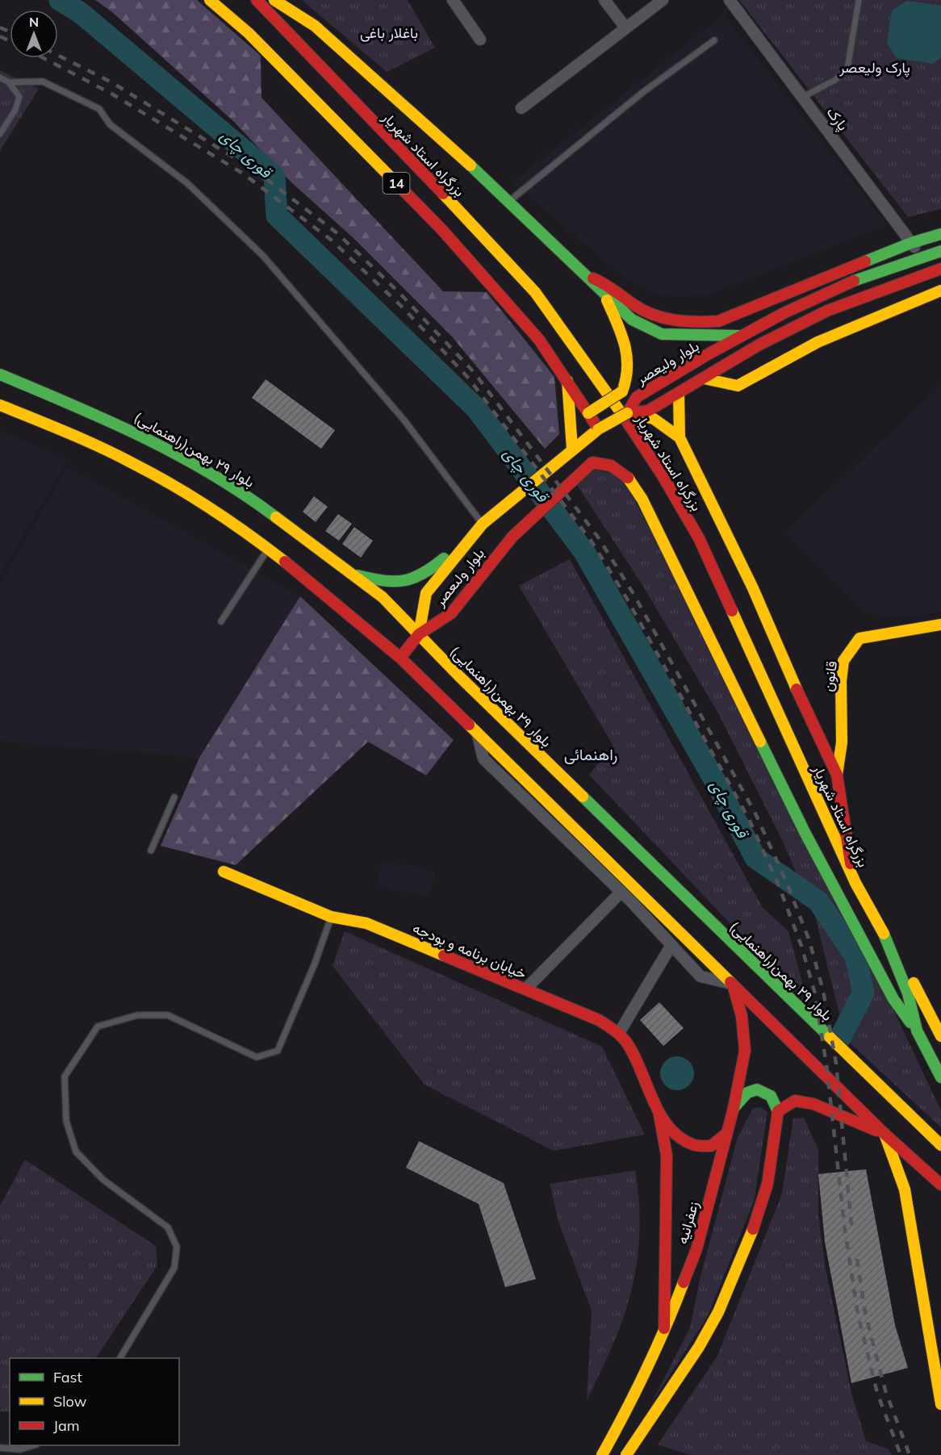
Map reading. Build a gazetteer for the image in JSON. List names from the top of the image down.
{
  "streets": {
    "main road": [
      "بزرگراه استاد شهریار",
      "14",
      "بلوار ولیعصر",
      "بلوار ٢٩ بهمن(راهنمایی)",
      "بلوار ولىعصر",
      "قانون",
      "خیابان برنامه و بودجه",
      "زعفرانیه"
    ],
    "street": ["پارک"]
  },
  "crossings": [
    ["پارک", "بلوار ولیعصر"],
    ["بزرگراه استاد شهریار", "بلوار ولىعصر"],
    ["بلوار ولیعصر", "بلوار ولىعصر"],
    ["بلوار ٢٩ بهمن(راهنمایی)", "بلوار ولىعصر"],
    ["بلوار ٢٩ بهمن(راهنمایی)", "زعفرانیه"],
    ["خیابان برنامه و بودجه", "زعفرانیه"]
  ],
  "districts": ["راهنمائی"],
  "water": ["قوری چای"],
  "parks": ["باغلار باغی", "پارک ولیعصر"],
  "legend": ["Fast", "Slow", "Jam"],
  "north": "top"
}
